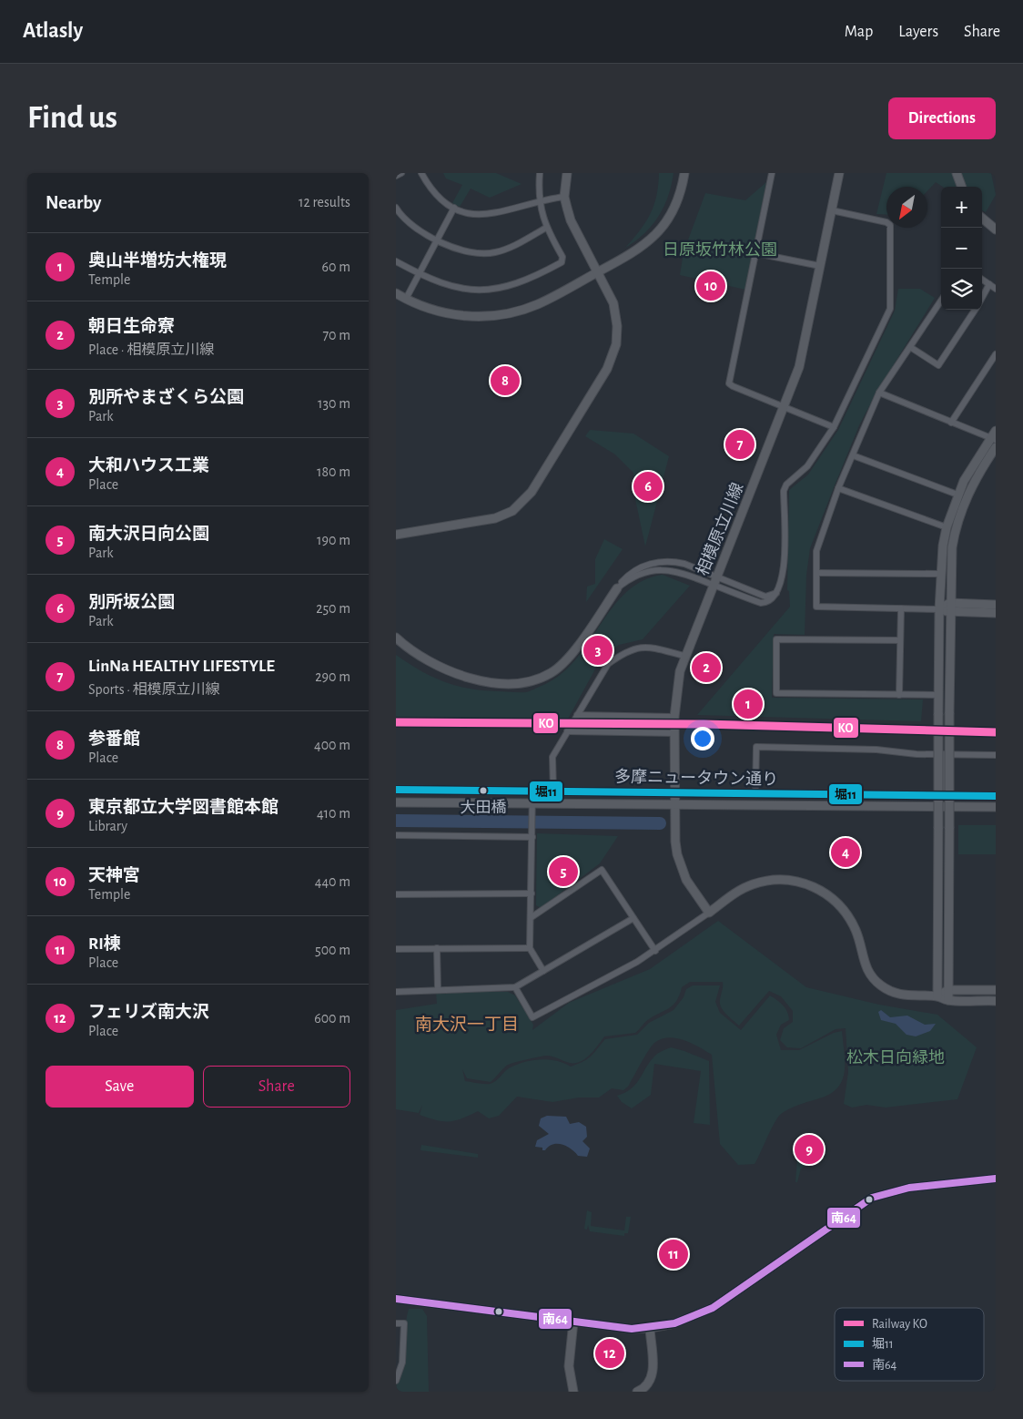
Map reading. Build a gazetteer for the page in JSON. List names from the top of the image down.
{
  "streets": {
    "street": ["相模原立川線", "多摩ニュータウン通り"]
  },
  "crossings": [
    ["相模原立川線", "多摩ニュータウン通り"]
  ],
  "districts": ["南大沢一丁目"],
  "parks": ["日原坂竹林公園", "松木日向緑地"],
  "places": ["大田橋"],
  "lines": ["rail line KO", "transit line 堀11", "transit line 南64"],
  "legend": ["Railway KO", "堀11", "南64"],
  "north": "bottom left",
  "page": {
    "header": "Atlasly",
    "nav": ["Map", "Layers", "Share"],
    "buttons": [
      "Directions",
      ["Save", "Share"]
    ],
    "title": "Find us",
    "heading": ["Nearby", "12 results"],
    "map_buttons": ["+", "−"],
    "list": [
      {
        "mark": "1",
        "name": "奥山半増坊大権現",
        "note": "Temple",
        "value": "60 m"
      },
      {
        "mark": "2",
        "name": "朝日生命寮",
        "note": "Place · 相模原立川線",
        "value": "70 m"
      },
      {
        "mark": "3",
        "name": "別所やまざくら公園",
        "note": "Park",
        "value": "130 m"
      },
      {
        "mark": "4",
        "name": "大和ハウス工業",
        "note": "Place",
        "value": "180 m"
      },
      {
        "mark": "5",
        "name": "南大沢日向公園",
        "note": "Park",
        "value": "190 m"
      },
      {
        "mark": "6",
        "name": "別所坂公園",
        "note": "Park",
        "value": "250 m"
      },
      {
        "mark": "7",
        "name": "LinNa HEALTHY LIFESTYLE",
        "note": "Sports · 相模原立川線",
        "value": "290 m"
      },
      {
        "mark": "8",
        "name": "参番館",
        "note": "Place",
        "value": "400 m"
      },
      {
        "mark": "9",
        "name": "東京都立大学図書館本館",
        "note": "Library",
        "value": "410 m"
      },
      {
        "mark": "10",
        "name": "天神宮",
        "note": "Temple",
        "value": "440 m"
      },
      {
        "mark": "11",
        "name": "RI棟",
        "note": "Place",
        "value": "500 m"
      },
      {
        "mark": "12",
        "name": "フェリズ南大沢",
        "note": "Place",
        "value": "600 m"
      }
    ],
    "pins": [
      "10",
      "8",
      "7",
      "6",
      "3",
      "2",
      "1",
      "4",
      "5",
      "9",
      "11",
      "12"
    ]
  }
}
